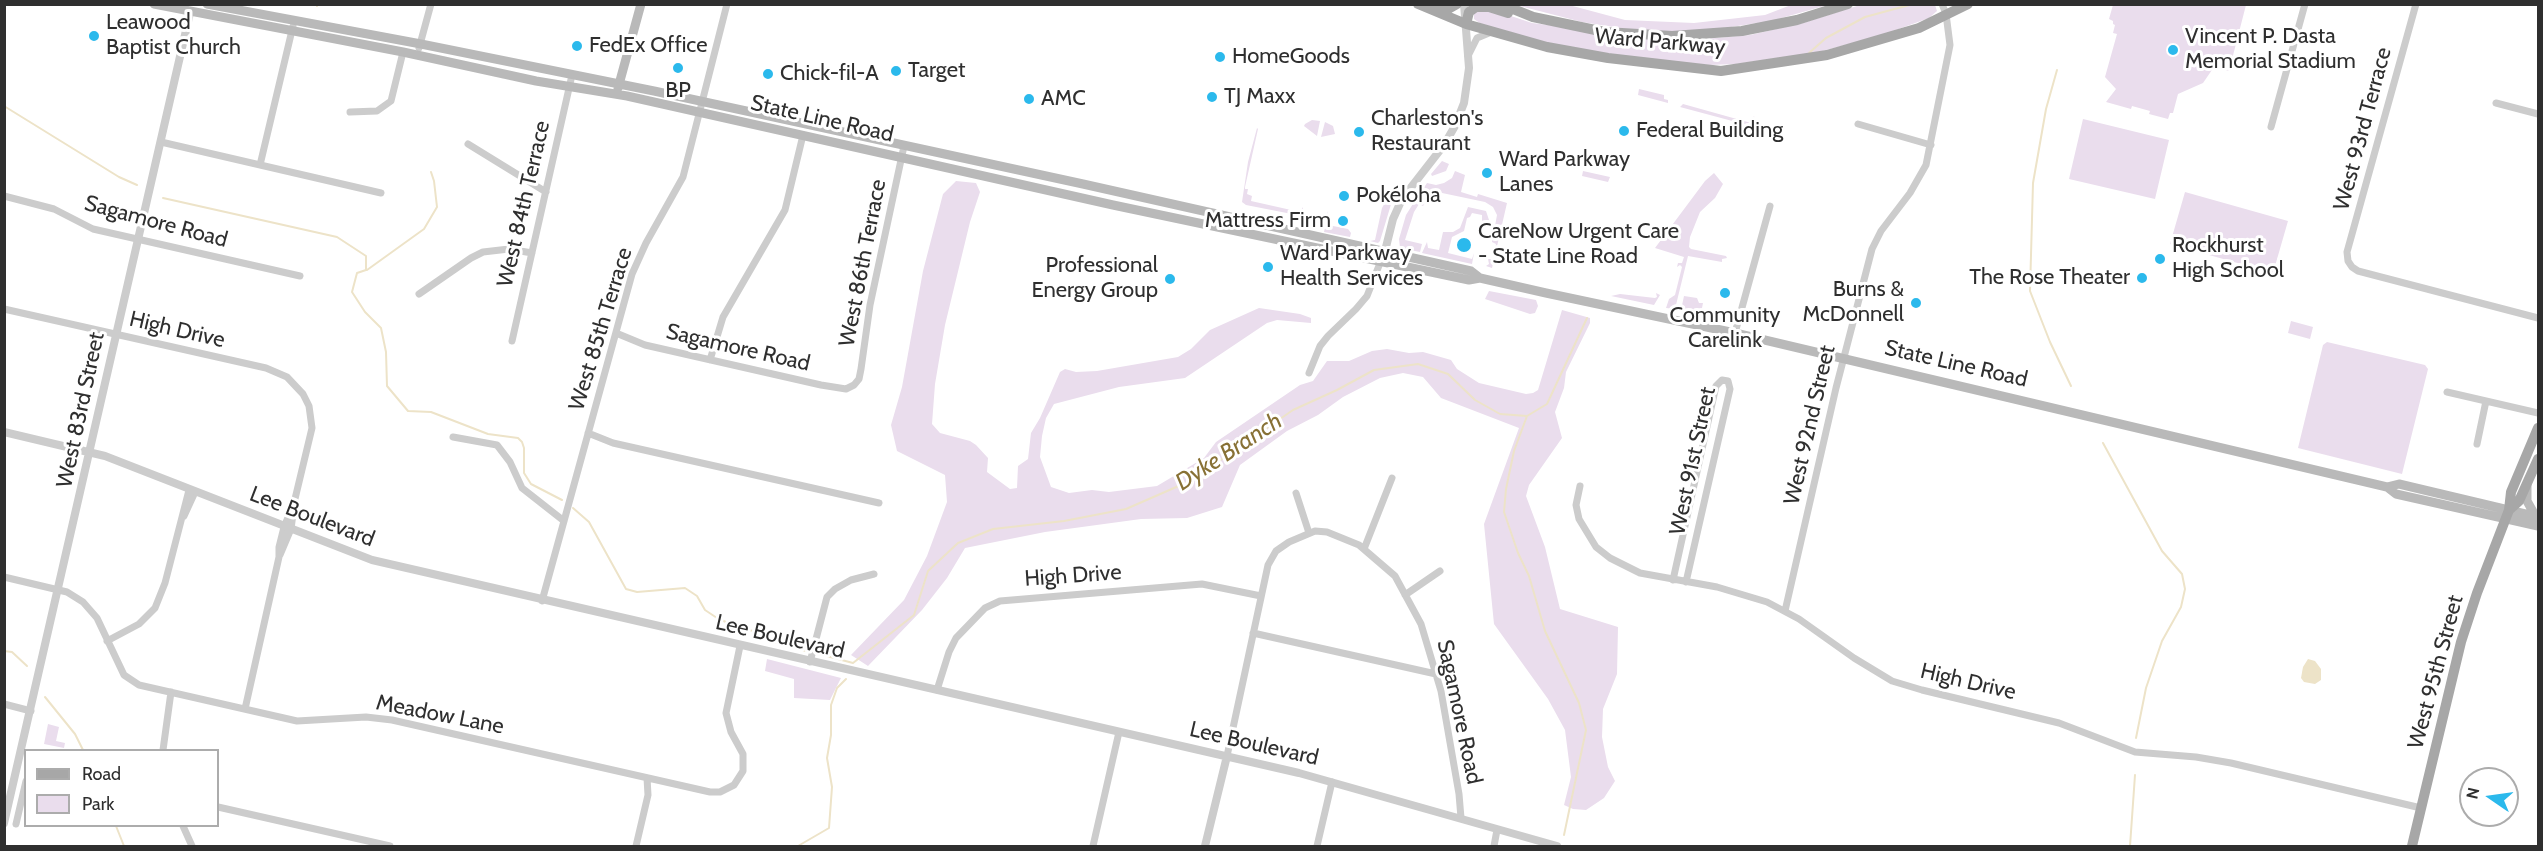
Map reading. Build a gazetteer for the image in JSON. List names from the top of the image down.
{
  "streets": {
    "main road": ["Ward Parkway", "State Line Road", "West 95th Street"],
    "street": [
      "West 93rd Terrace",
      "West 84th Terrace",
      "Sagamore Road",
      "West 86th Terrace",
      "West 85th Terrace",
      "High Drive",
      "West 83rd Street",
      "West 92nd Street",
      "West 91st Street",
      "Lee Boulevard",
      "Meadow Lane"
    ]
  },
  "crossings": [
    ["Ward Parkway", "West 92nd Street"],
    ["State Line Road", "West 84th Terrace"],
    ["State Line Road", "West 86th Terrace"],
    ["State Line Road", "West 85th Terrace"],
    ["State Line Road", "West 83rd Street"],
    ["State Line Road", "West 92nd Street"],
    ["State Line Road", "West 95th Street"],
    ["Sagamore Road", "West 86th Terrace"],
    ["Sagamore Road", "West 85th Terrace"],
    ["Sagamore Road", "West 83rd Street"],
    ["Sagamore Road", "Lee Boulevard"],
    ["West 85th Terrace", "Lee Boulevard"],
    ["High Drive", "West 83rd Street"],
    ["High Drive", "West 92nd Street"],
    ["High Drive", "West 91st Street"],
    ["High Drive", "Lee Boulevard"],
    ["High Drive", "West 95th Street"],
    ["West 83rd Street", "Lee Boulevard"],
    ["West 83rd Street", "Meadow Lane"],
    ["Lee Boulevard", "Meadow Lane"]
  ],
  "water": ["Dyke Branch"],
  "places": [
    "Leawood Baptist Church",
    "FedEx Office",
    "Vincent P. Dasta Memorial Stadium",
    "HomeGoods",
    "BP",
    "Target",
    "Chick-fil-A",
    "TJ Maxx",
    "AMC",
    "Federal Building",
    "Charleston's Restaurant",
    "Ward Parkway Lanes",
    "Pokéloha",
    "Mattress Firm",
    "CareNow Urgent Care - State Line Road",
    "Rockhurst High School",
    "Ward Parkway Health Services",
    "The Rose Theater",
    "Professional Energy Group",
    "Community Carelink",
    "Burns & McDonnell"
  ],
  "legend": ["Road", "Park"],
  "north": "left"
}
